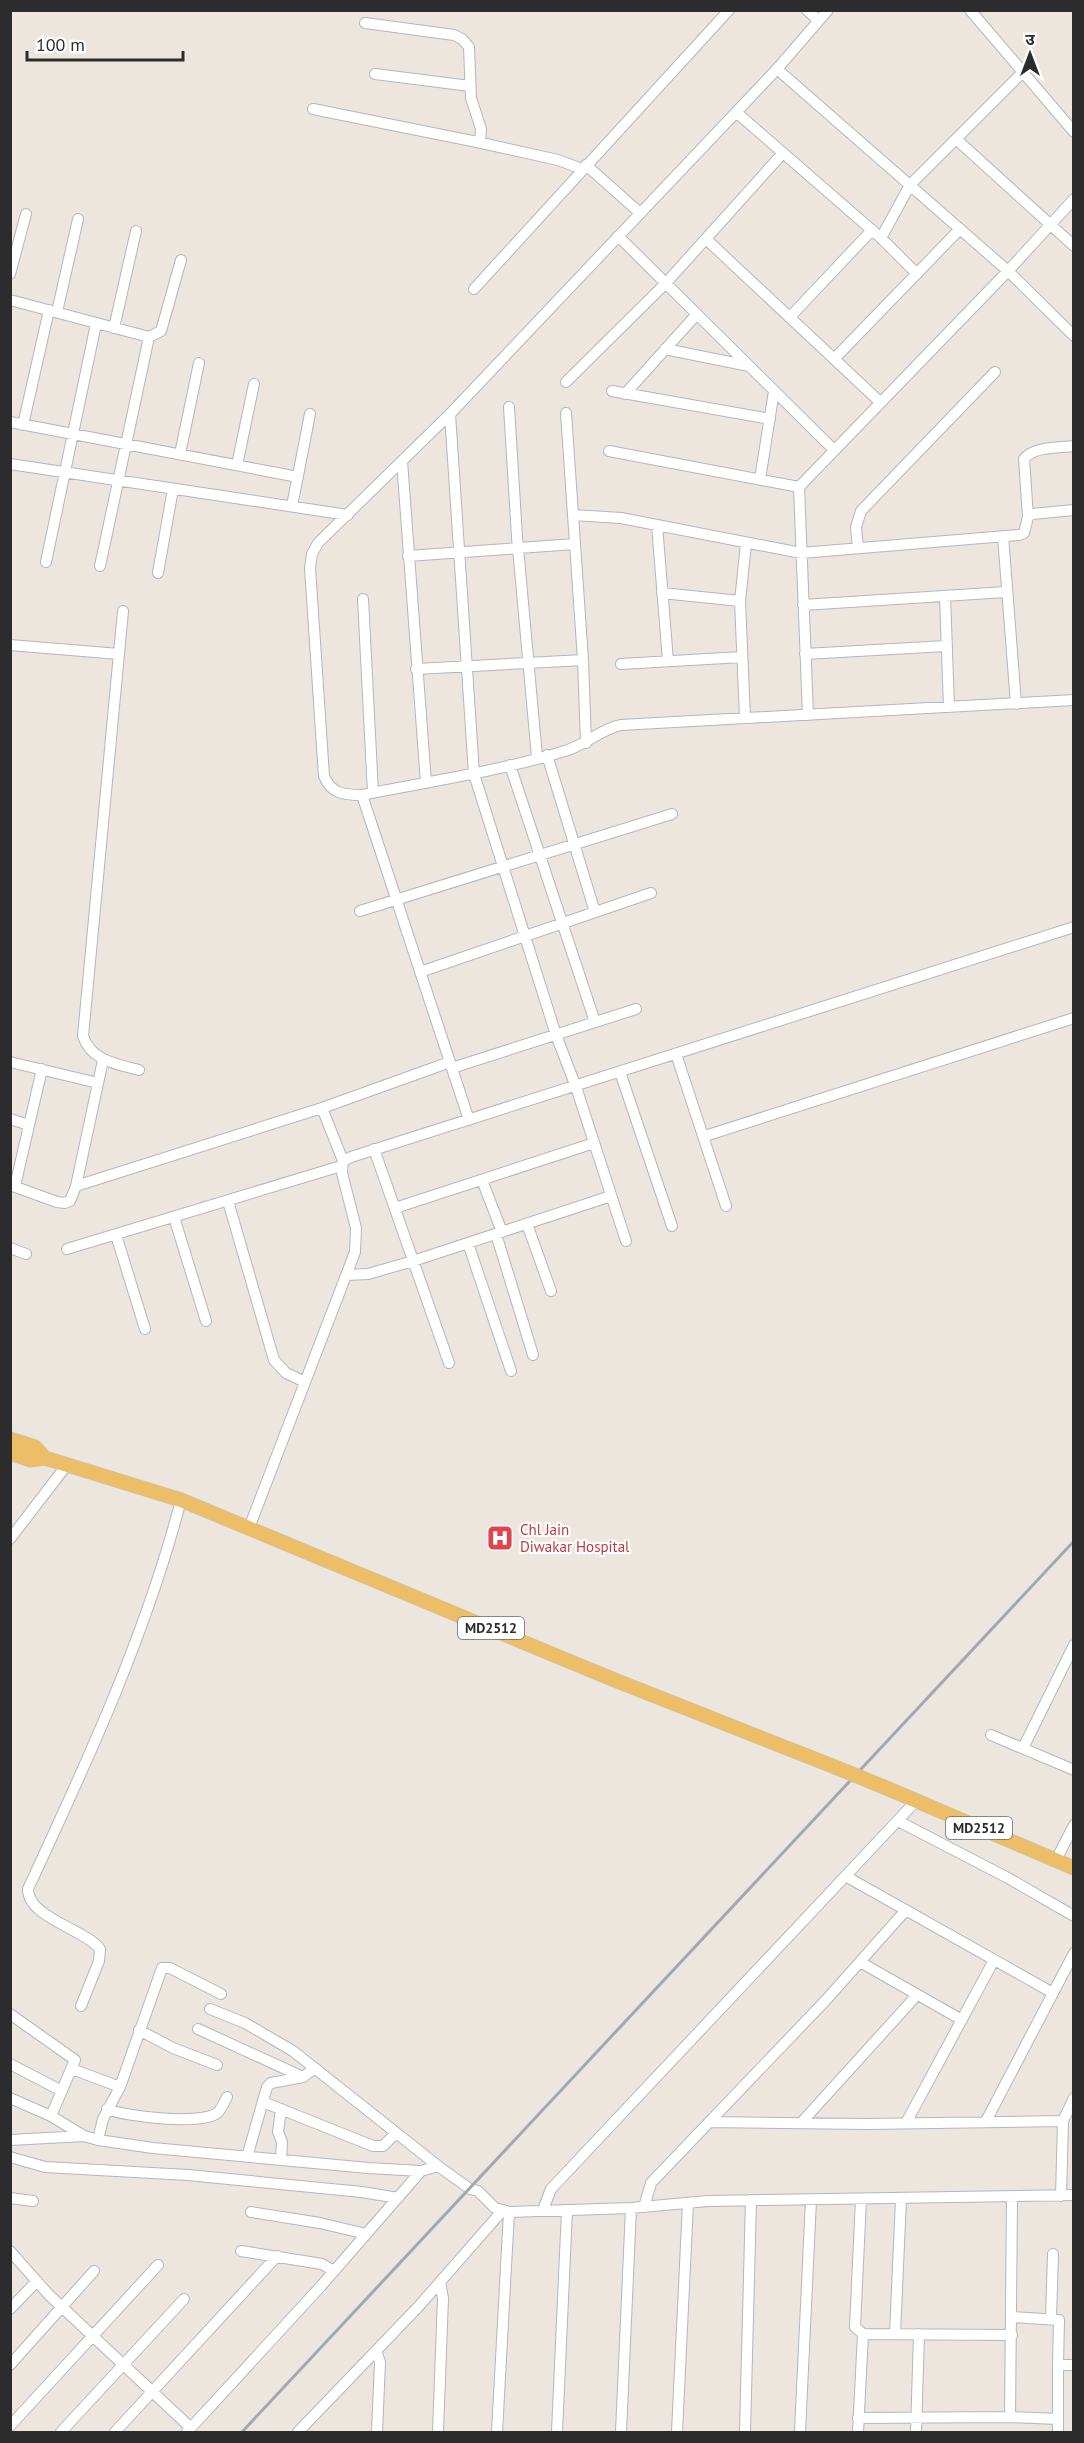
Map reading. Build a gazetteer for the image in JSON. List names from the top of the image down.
{
  "streets": {
    "main road": ["MD2512"]
  },
  "places": {
    "hospital": ["Chl Jain Diwakar Hospital"]
  },
  "scale_bar": "100 m",
  "north": "top"
}
